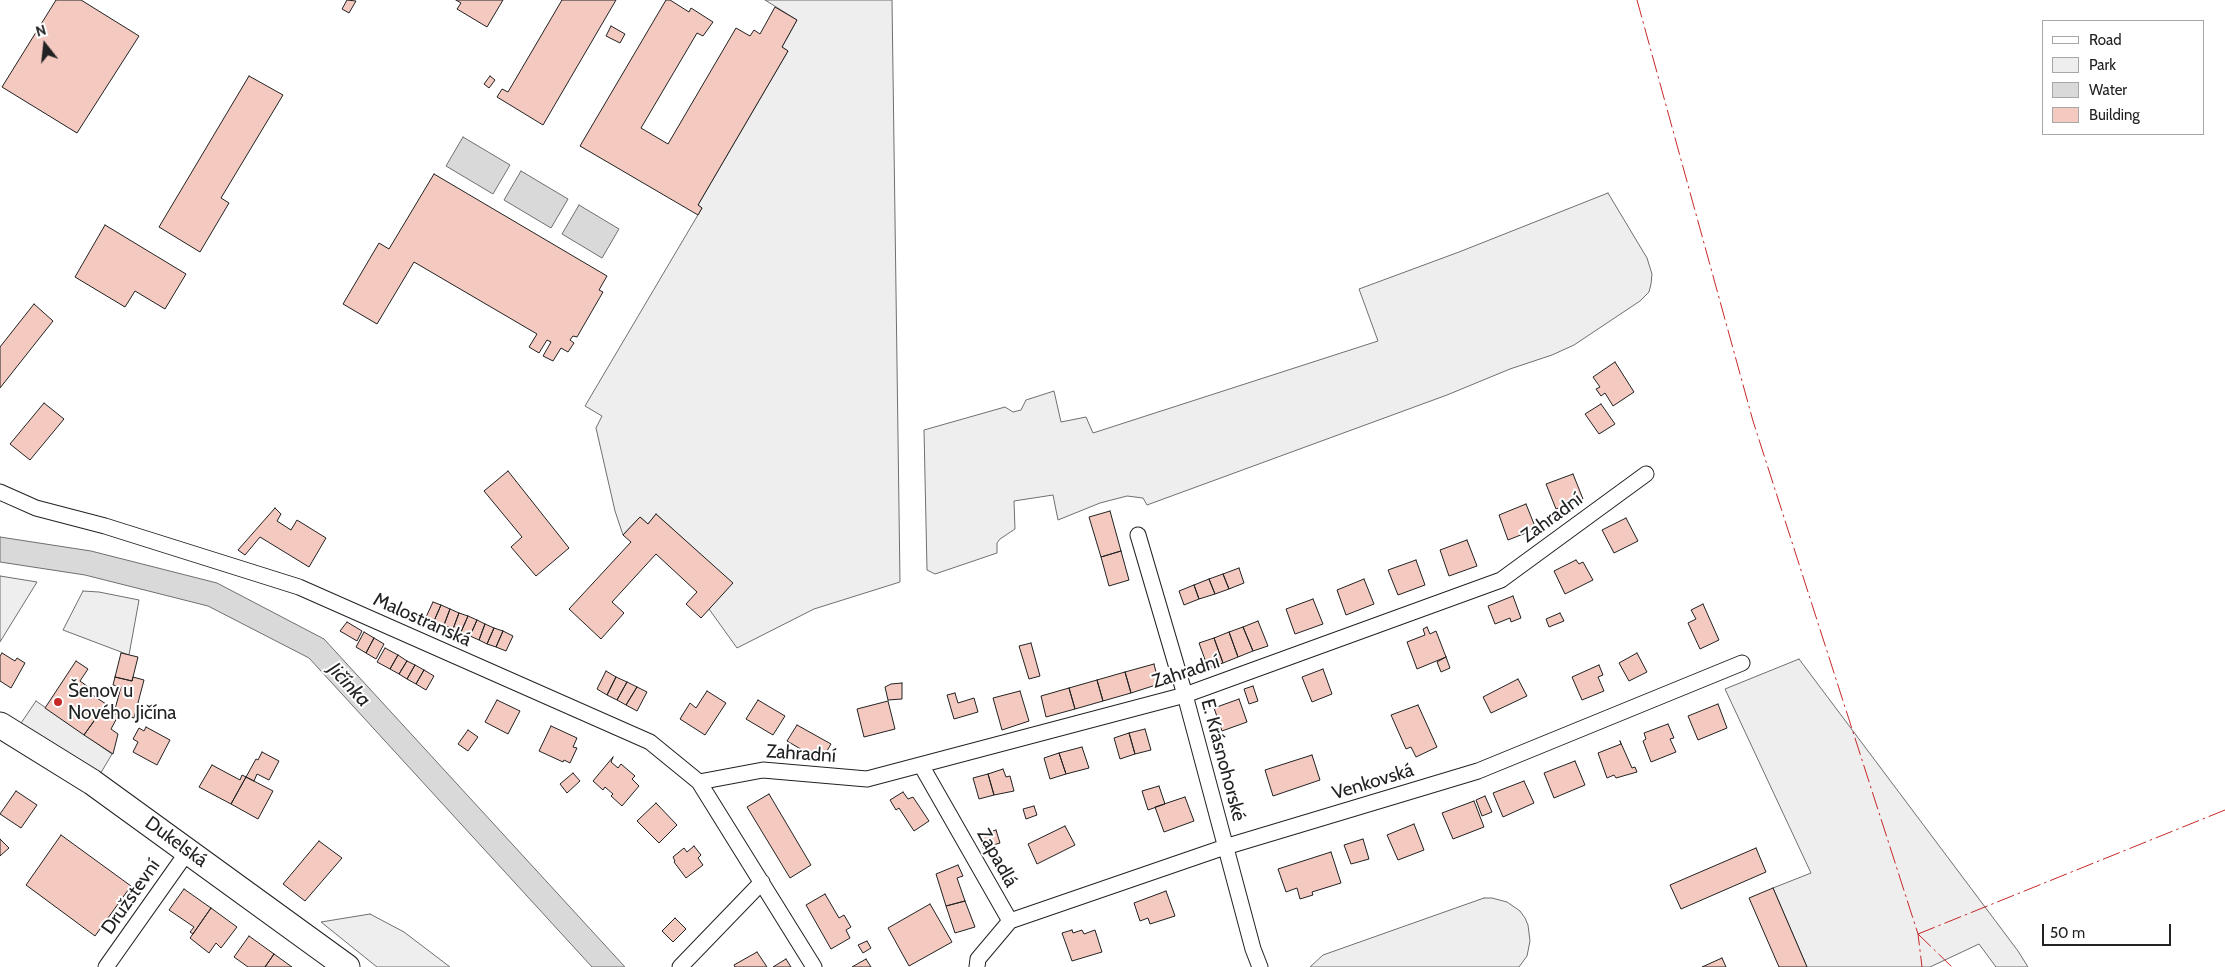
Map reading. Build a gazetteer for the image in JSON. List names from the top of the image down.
{
  "streets": {
    "main road": ["Dukelská"],
    "street": [
      "Zahradní",
      "Malostranská",
      "E. Krásnohorské",
      "Venkovská",
      "Zapadlá",
      "Družstevní"
    ]
  },
  "crossings": [
    ["Zahradní", "Malostranská"],
    ["Zahradní", "E. Krásnohorské"],
    ["Zahradní", "Zapadlá"],
    ["E. Krásnohorské", "Venkovská"],
    ["Venkovská", "Zapadlá"],
    ["Dukelská", "Družstevní"]
  ],
  "water": ["Jičínka"],
  "places": ["Šenov u Nového Jičína"],
  "legend": [
    "Road",
    "Park",
    "Water",
    "Building"
  ],
  "scale_bar": "50 m",
  "north": "top"
}
